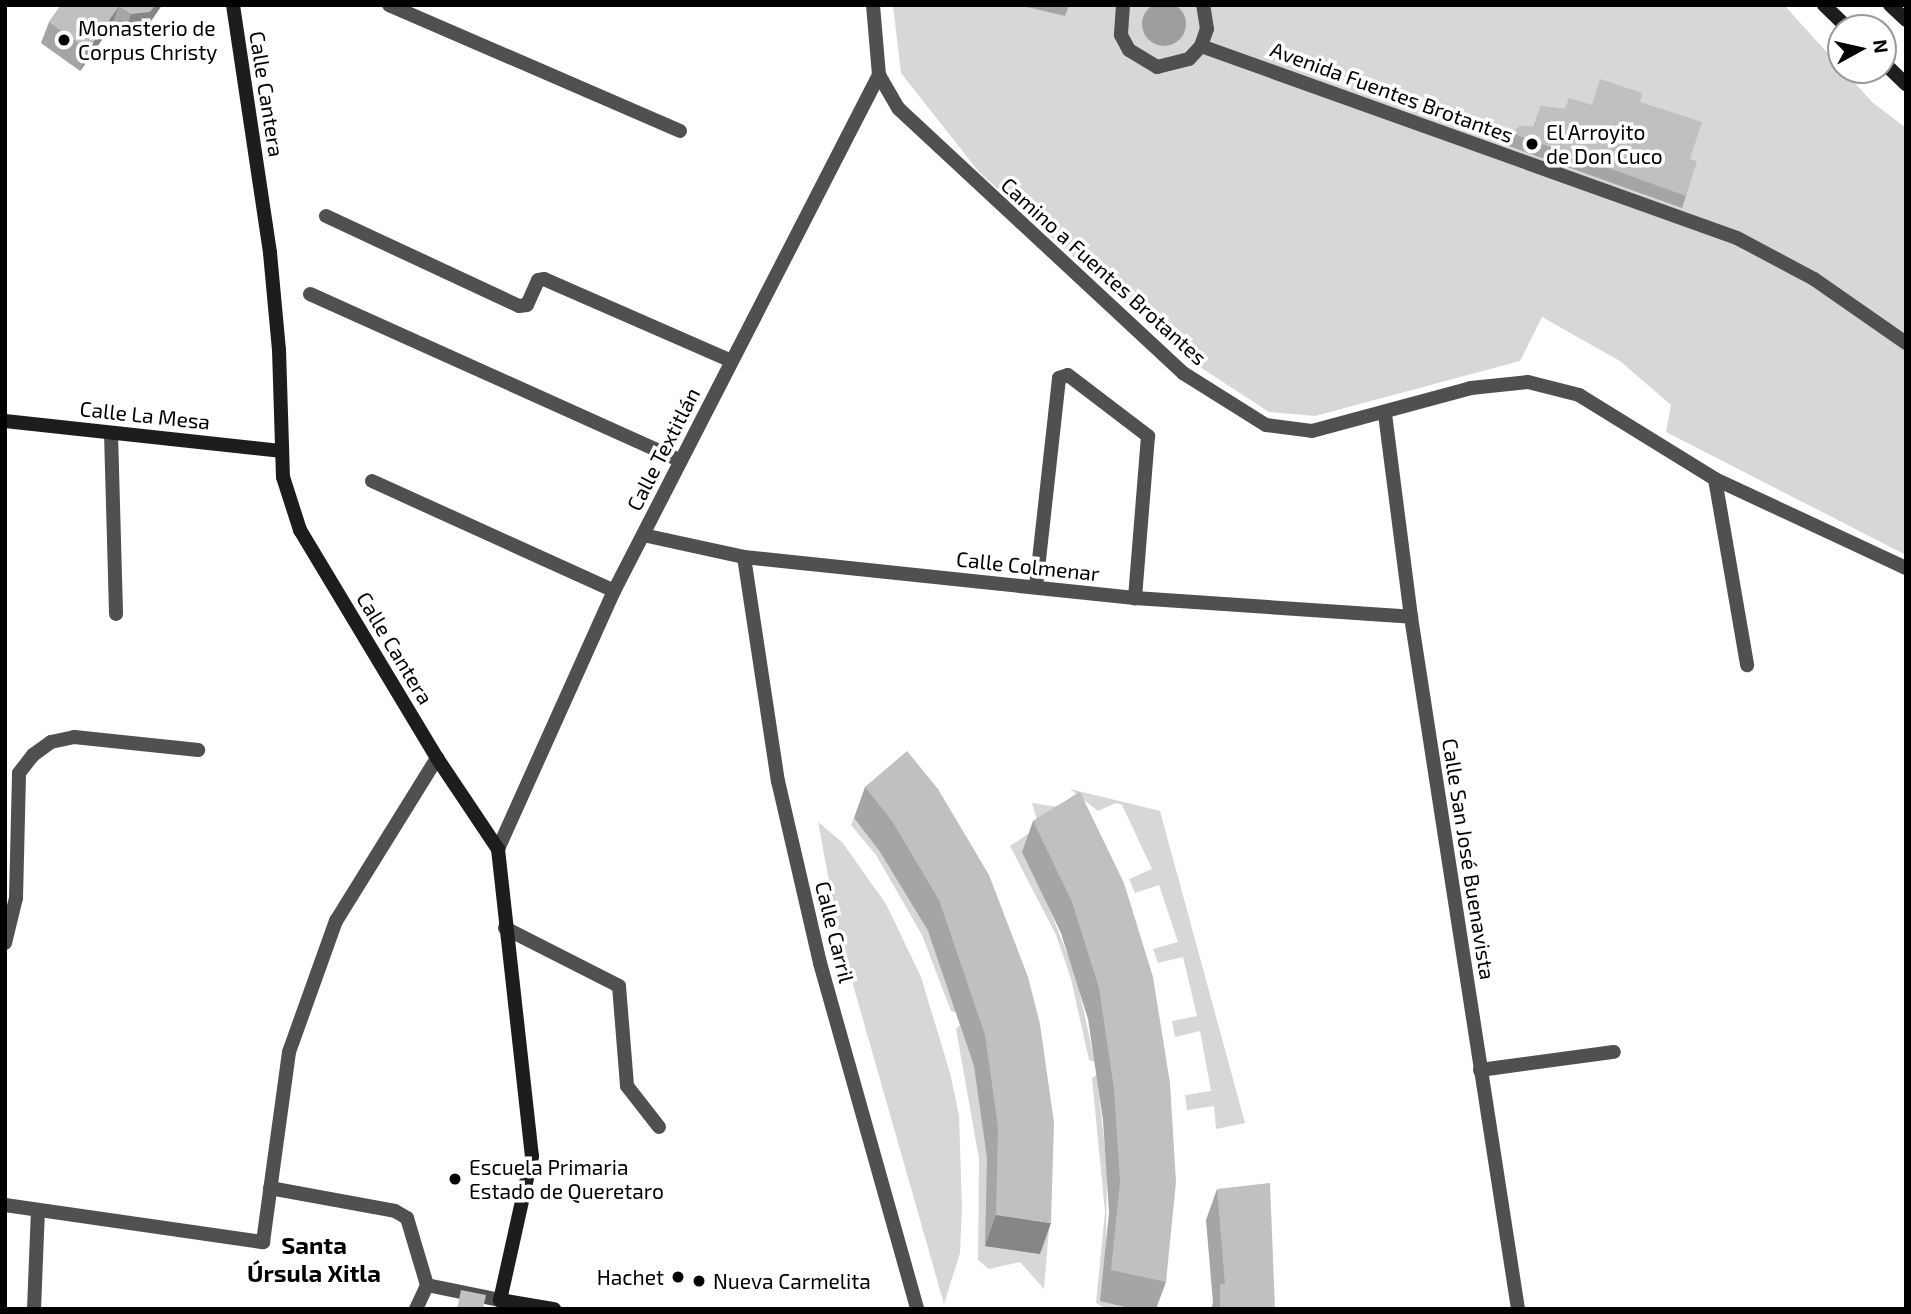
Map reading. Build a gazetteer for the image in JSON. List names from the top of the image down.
{
  "streets": {
    "street": [
      "Avenida Fuentes Brotantes",
      "Calle Cantera",
      "Camino a Fuentes Brotantes",
      "Calle La Mesa",
      "Calle Textitlán",
      "Calle Colmenar",
      "Calle San José Buenavista",
      "Calle Carril"
    ]
  },
  "crossings": [
    ["Calle Cantera", "Calle La Mesa"],
    ["Calle Cantera", "Calle Textitlán"],
    ["Camino a Fuentes Brotantes", "Calle Textitlán"],
    ["Camino a Fuentes Brotantes", "Calle San José Buenavista"],
    ["Calle Textitlán", "Calle Colmenar"],
    ["Calle Colmenar", "Calle San José Buenavista"],
    ["Calle Colmenar", "Calle Carril"]
  ],
  "districts": ["Santa Úrsula Xitla"],
  "places": [
    "Monasterio de Corpus Christy",
    "El Arroyito de Don Cuco",
    "Escuela Primaria Estado de Queretaro",
    "Hachet",
    "Nueva Carmelita"
  ],
  "north": "right"
}
